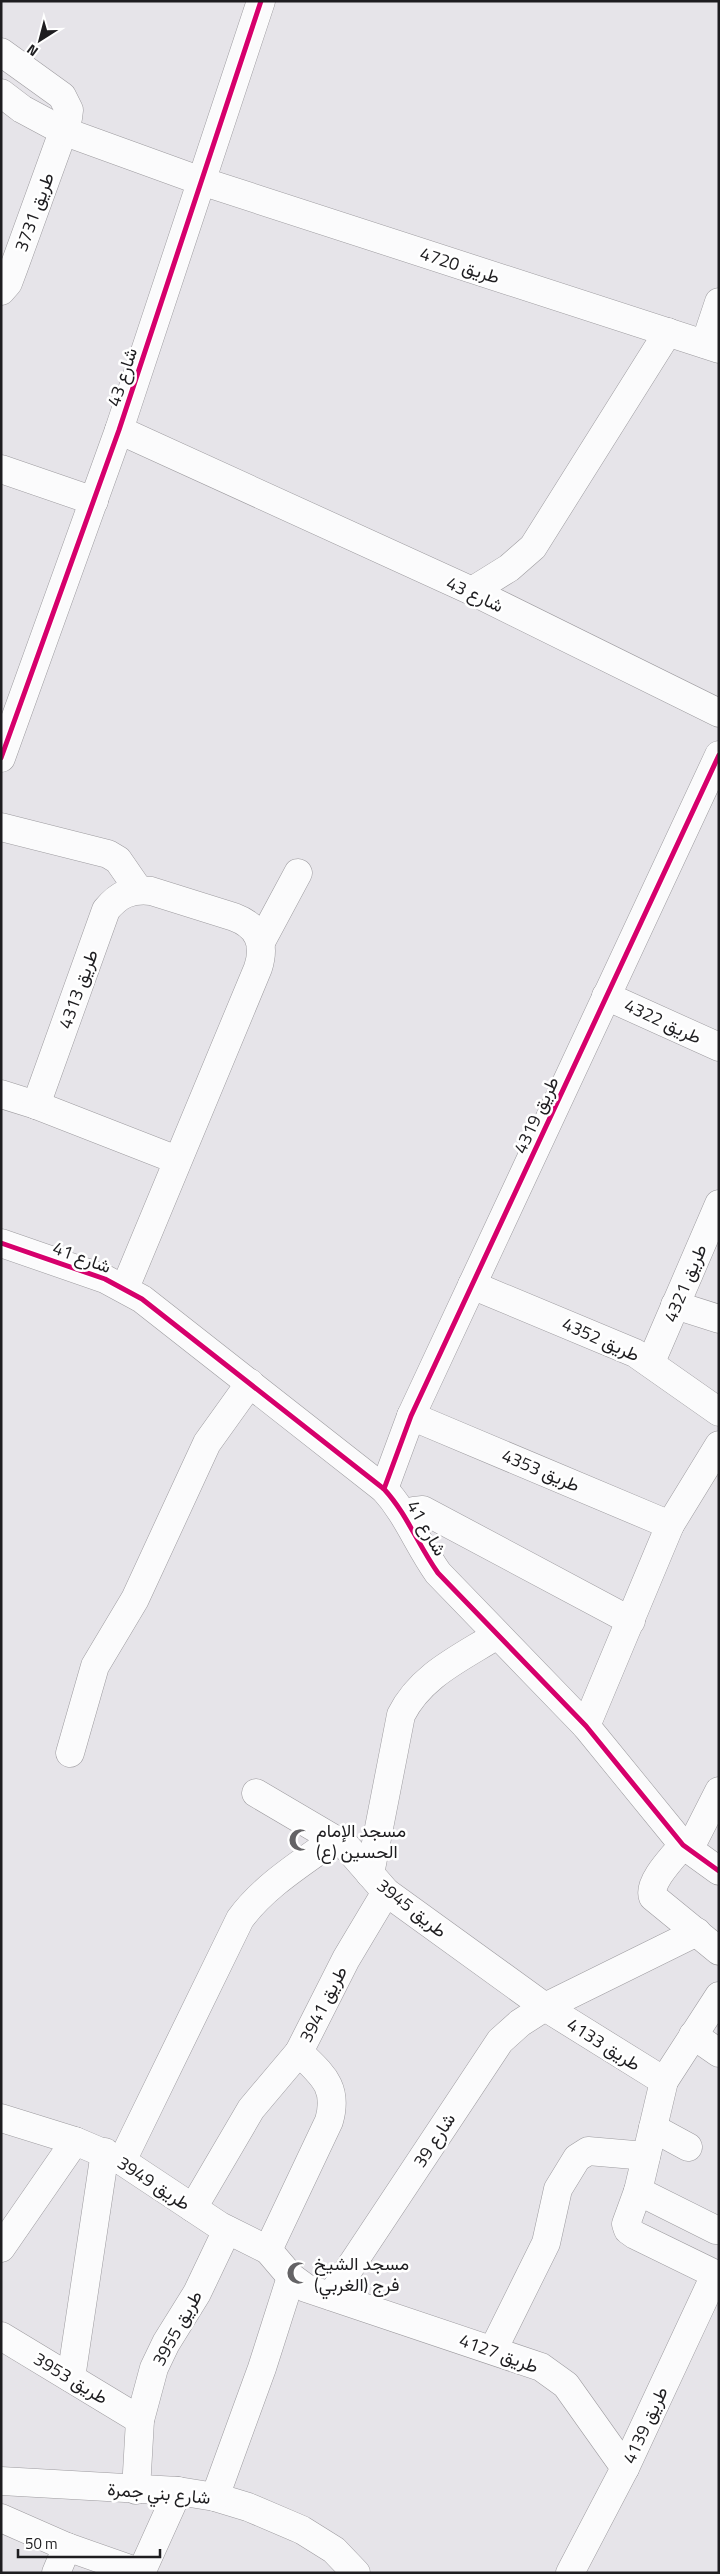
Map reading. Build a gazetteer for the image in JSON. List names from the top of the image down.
{
  "streets": {
    "street": [
      "طريق 3731",
      "طريق 4720",
      "شارع 43",
      "طريق 4313",
      "طريق 4322",
      "طريق 4319",
      "شارع 41",
      "طريق 4321",
      "طريق 4352",
      "طريق 4353",
      "طريق 3945",
      "طريق 3941",
      "طريق 4133",
      "شارع 39",
      "طريق 3949",
      "طريق 3955",
      "طريق 4127",
      "طريق 3953",
      "طريق 4139",
      "شارع بني جمرة"
    ]
  },
  "crossings": [
    ["طريق 4720", "شارع 43"],
    ["طريق 4322", "طريق 4319"],
    ["طريق 4319", "شارع 41"],
    ["طريق 4319", "طريق 4352"],
    ["طريق 4319", "طريق 4353"],
    ["شارع 41", "طريق 3941"],
    ["طريق 4321", "طريق 4352"],
    ["طريق 3945", "طريق 3941"],
    ["طريق 3945", "طريق 4133"],
    ["طريق 3945", "شارع 39"],
    ["طريق 3941", "طريق 3949"],
    ["طريق 4133", "شارع 39"],
    ["شارع 39", "طريق 4127"],
    ["طريق 3949", "طريق 3955"],
    ["طريق 3955", "طريق 3953"],
    ["طريق 3955", "شارع بني جمرة"],
    ["طريق 4127", "طريق 4139"]
  ],
  "places": {
    "mosque": ["مسجد الإمام الحسين (ع)", "مسجد الشيخ فرج (الغربي)"]
  },
  "scale_bar": "50 m",
  "north": "bottom left"
}
